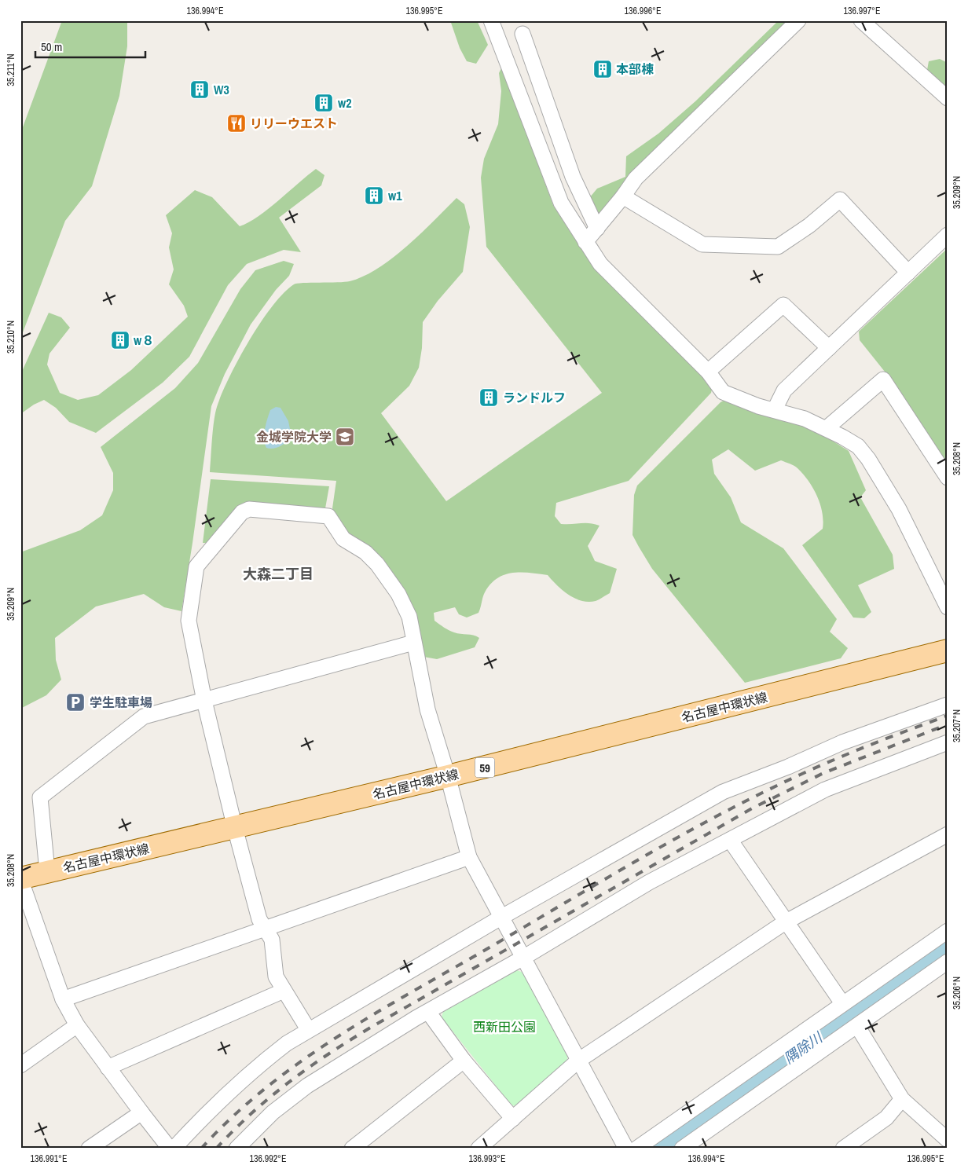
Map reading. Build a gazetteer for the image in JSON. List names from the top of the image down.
{
  "streets": {
    "main road": ["名古屋中環状線", "59"]
  },
  "districts": ["大森二丁目"],
  "water": ["隅除川"],
  "parks": ["西新田公園"],
  "places": {
    "building": [
      "本部棟",
      "W3",
      "w2",
      "w1",
      "w８",
      "ランドルフ"
    ],
    "restaurant": ["リリーウエスト"],
    "school or university": ["金城学院大学"],
    "parking": ["学生駐車場"]
  },
  "scale_bar": "50 m",
  "coordinates": [
    "136.994°E",
    "136.995°E",
    "136.996°E",
    "136.997°E",
    "35.211°N",
    "35.209°N",
    "35.210°N",
    "35.208°N",
    "35.207°N",
    "35.206°N",
    "136.991°E",
    "136.992°E",
    "136.993°E"
  ]
}
